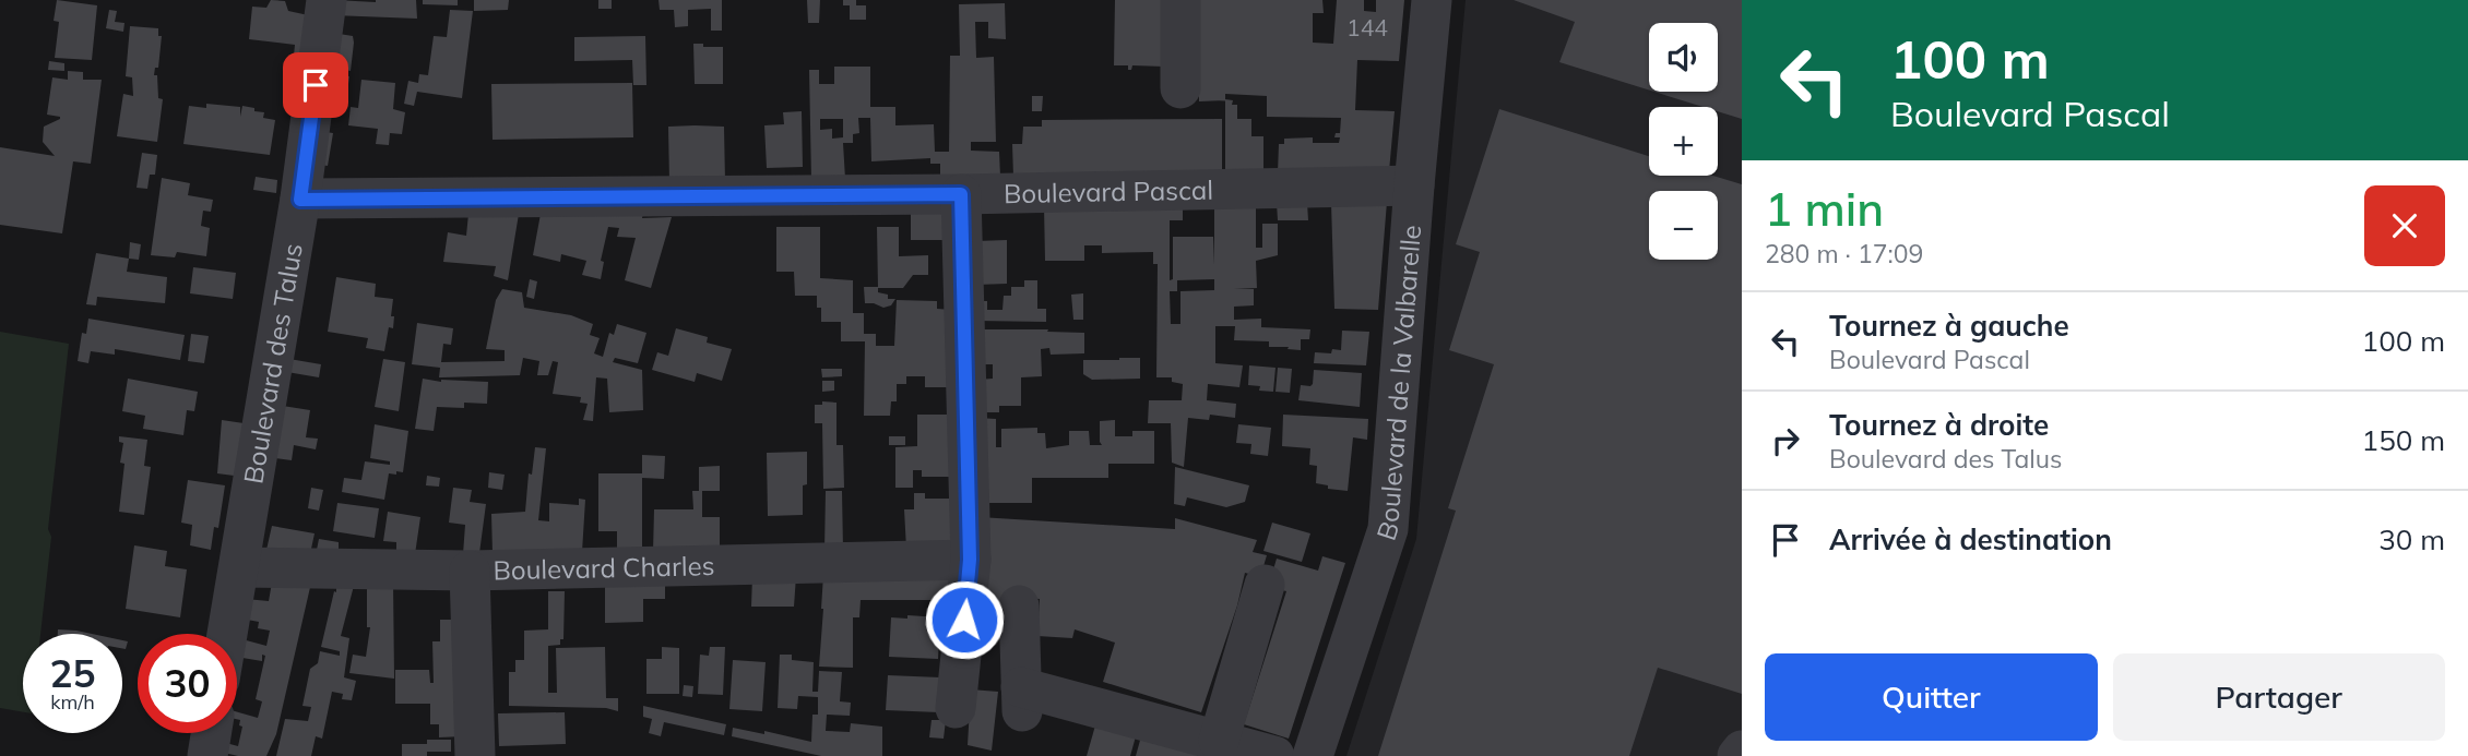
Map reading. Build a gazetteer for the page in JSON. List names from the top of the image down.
{
  "streets": {
    "street": [
      "Boulevard Pascal",
      "Boulevard des Talus",
      "Boulevard de la Valbarelle",
      "Boulevard Charles"
    ]
  },
  "crossings": [
    ["Boulevard Pascal", "Boulevard des Talus"],
    ["Boulevard Pascal", "Boulevard de la Valbarelle"],
    ["Boulevard des Talus", "Boulevard Charles"]
  ],
  "house_numbers": ["144"],
  "page": {
    "turn": ["100 m", "Boulevard Pascal"],
    "map_buttons": ["+", "−"],
    "heading": ["1 min", "280 m · 17:09"],
    "list": [
      {
        "name": "Tournez à gauche",
        "note": "Boulevard Pascal",
        "value": "100 m"
      },
      {
        "name": "Tournez à droite",
        "note": "Boulevard des Talus",
        "value": "150 m"
      },
      {
        "name": "Arrivée à destination",
        "value": "30 m"
      }
    ],
    "speed": "25 km/h",
    "limit": "30",
    "buttons": ["Quitter", "Partager"]
  }
}
